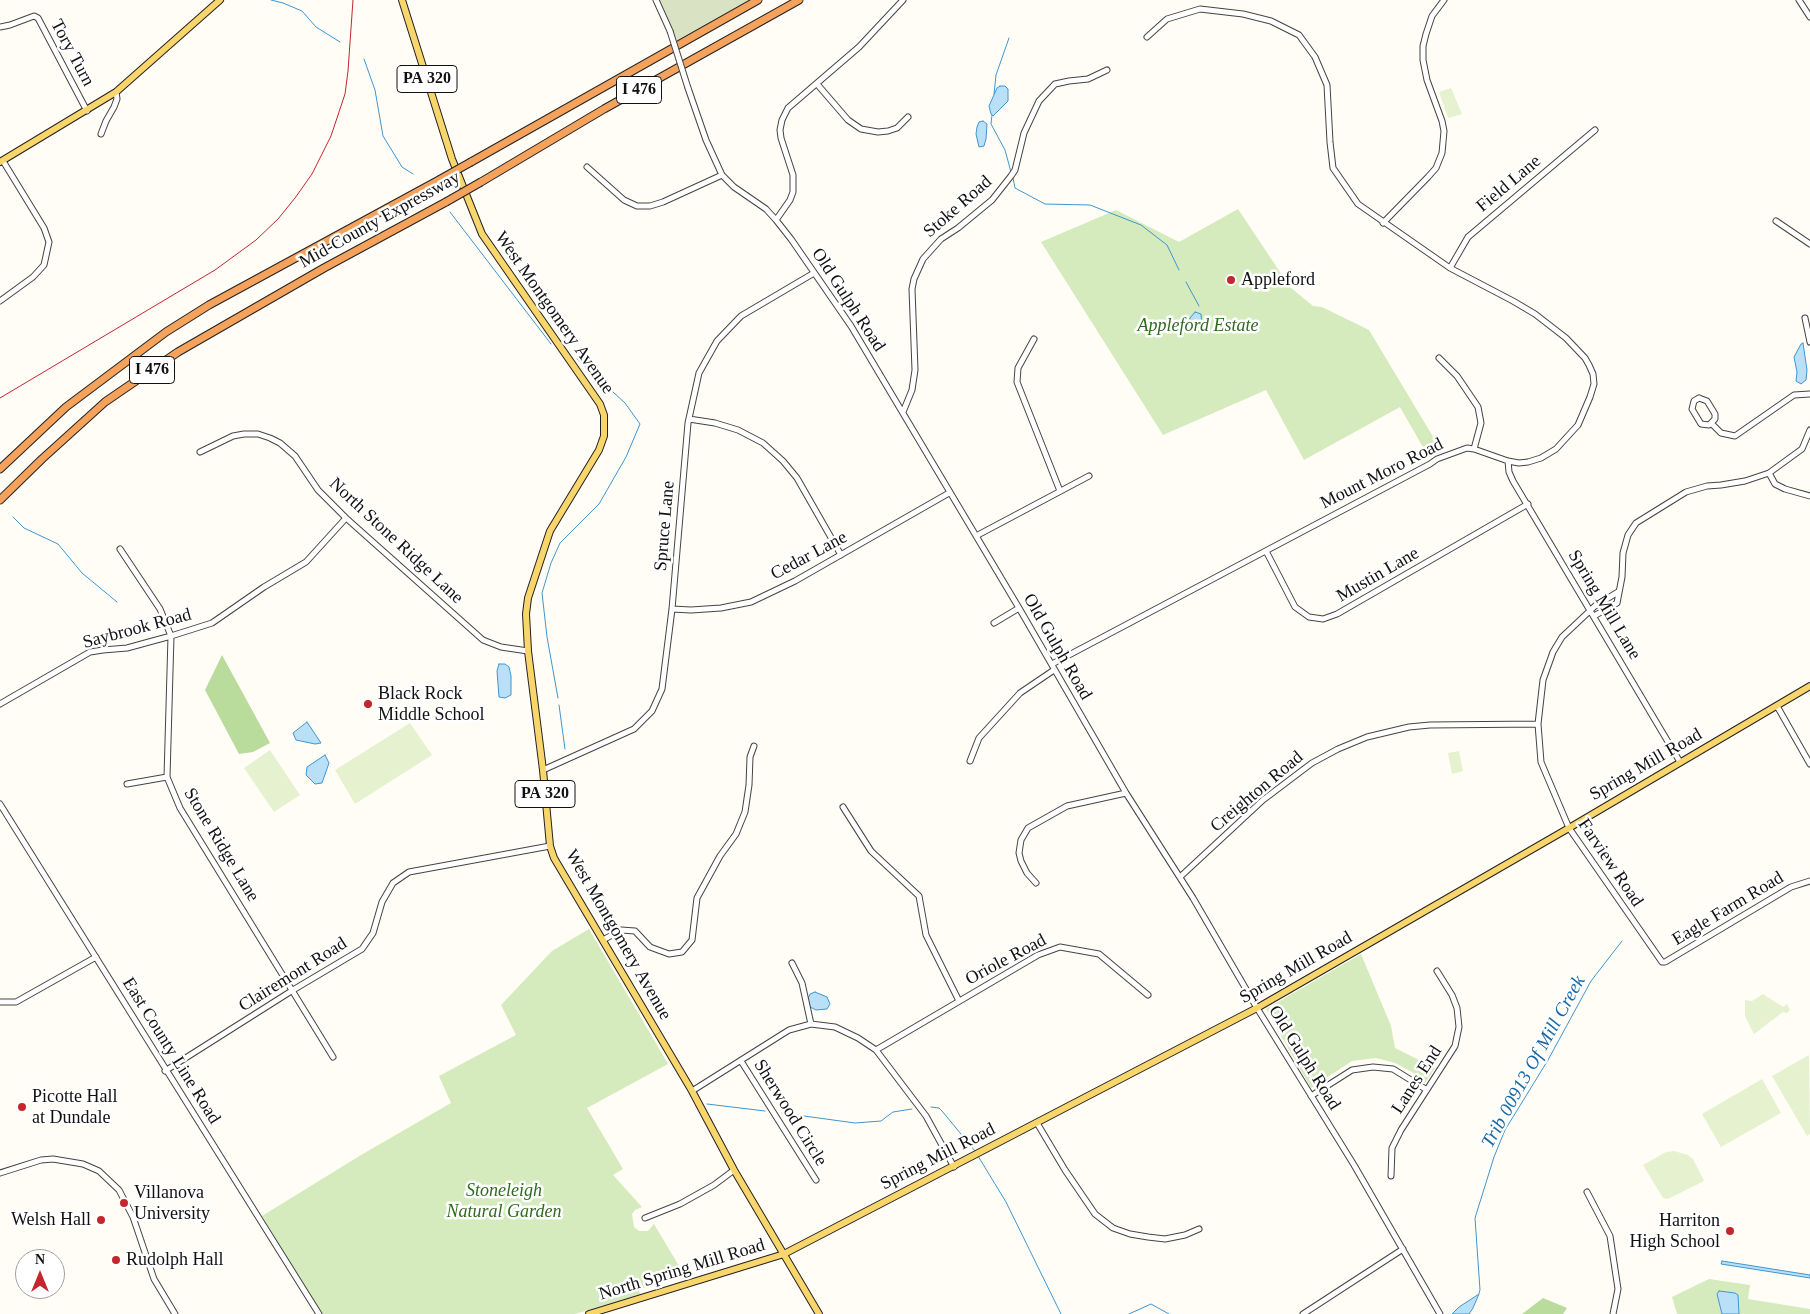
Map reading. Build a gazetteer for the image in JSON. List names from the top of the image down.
{
  "streets": {
    "highway": ["I 476", "Mid-County Expressway"],
    "main road": [
      "PA 320",
      "West Montgomery Avenue",
      "Spring Mill Road",
      "North Spring Mill Road"
    ],
    "street": [
      "Tory Turn",
      "Field Lane",
      "Stoke Road",
      "Old Gulph Road",
      "Mount Moro Road",
      "Spruce Lane",
      "North Stone Ridge Lane",
      "Cedar Lane",
      "Mustin Lane",
      "Spring Mill Lane",
      "Saybrook Road",
      "Creighton Road",
      "Stone Ridge Lane",
      "Farview Road",
      "Eagle Farm Road",
      "Oriole Road",
      "Clairemont Road",
      "East County Line Road",
      "Lanes End",
      "Sherwood Circle"
    ]
  },
  "crossings": [
    ["Stoke Road", "Old Gulph Road"],
    ["Old Gulph Road", "Mount Moro Road"],
    ["Old Gulph Road", "Spruce Lane"],
    ["Old Gulph Road", "Cedar Lane"],
    ["Old Gulph Road", "Spring Mill Road"],
    ["Old Gulph Road", "Creighton Road"],
    ["West Montgomery Avenue", "Spruce Lane"],
    ["West Montgomery Avenue", "North Stone Ridge Lane"],
    ["West Montgomery Avenue", "Spring Mill Road"],
    ["West Montgomery Avenue", "Clairemont Road"],
    ["West Montgomery Avenue", "North Spring Mill Road"],
    ["Mount Moro Road", "Mustin Lane"],
    ["Spruce Lane", "Cedar Lane"],
    ["North Stone Ridge Lane", "Saybrook Road"],
    ["Mustin Lane", "Spring Mill Lane"],
    ["Spring Mill Lane", "Spring Mill Road"],
    ["Spring Mill Lane", "Farview Road"],
    ["Saybrook Road", "Stone Ridge Lane"],
    ["Spring Mill Road", "Farview Road"],
    ["Spring Mill Road", "North Spring Mill Road"],
    ["Creighton Road", "Farview Road"],
    ["Stone Ridge Lane", "Clairemont Road"],
    ["Farview Road", "Eagle Farm Road"],
    ["Clairemont Road", "East County Line Road"]
  ],
  "water": ["Trib 00913 Of Mill Creek"],
  "parks": ["Appleford Estate", "Stoneleigh Natural Garden"],
  "places": [
    "Appleford",
    "Black Rock Middle School",
    "Picotte Hall at Dundale",
    "Villanova University",
    "Welsh Hall",
    "Harriton High School",
    "Rudolph Hall"
  ],
  "north": "top"
}
